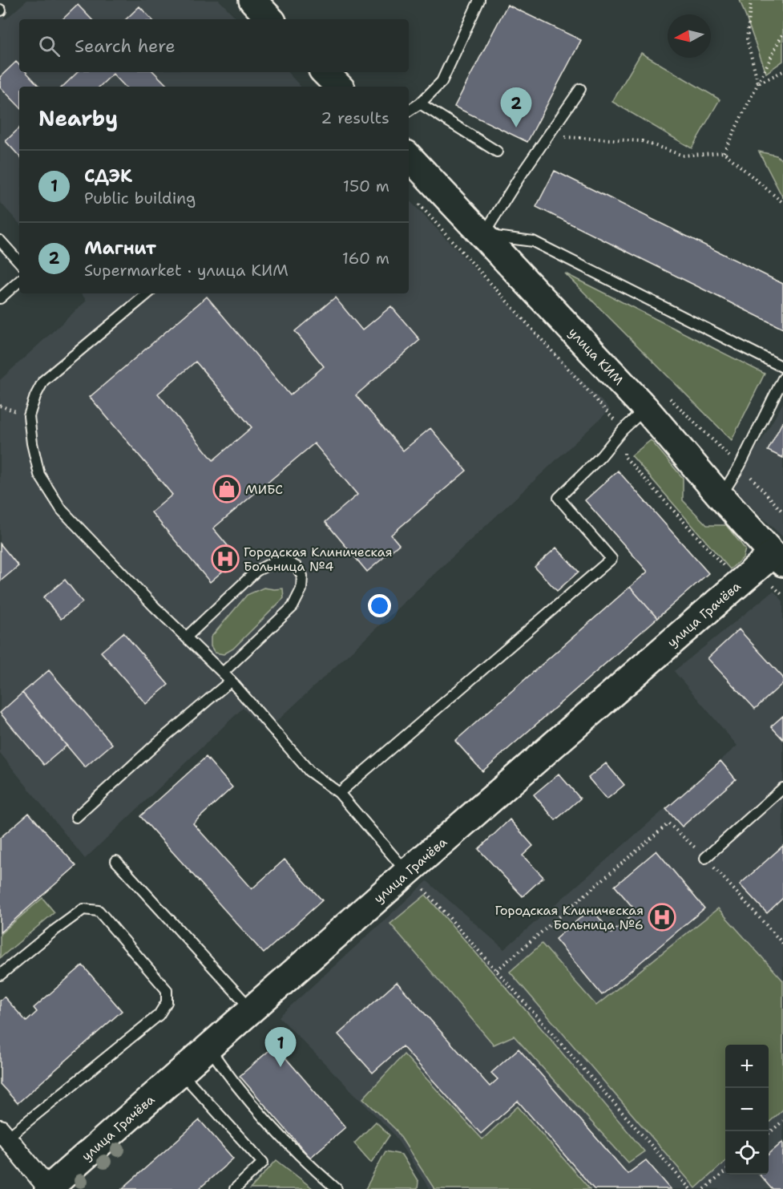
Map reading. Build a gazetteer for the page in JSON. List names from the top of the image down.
{
  "streets": {
    "street": ["улица КИМ", "улица Грачёва"]
  },
  "crossings": [
    ["улица КИМ", "улица Грачёва"]
  ],
  "places": {
    "shop": ["МИБС"],
    "hospital": ["Городская Клиническая Больница №4", "Городская Клиническая Больница №6"]
  },
  "north": "left",
  "page": {
    "search": "Search here",
    "heading": ["Nearby", "2 results"],
    "pins": ["2", "1"],
    "list": [
      {
        "mark": "1",
        "name": "СДЭК",
        "note": "Public building",
        "value": "150 m"
      },
      {
        "mark": "2",
        "name": "Магнит",
        "note": "Supermarket · улица КИМ",
        "value": "160 m"
      }
    ],
    "map_buttons": ["+", "−"]
  }
}
